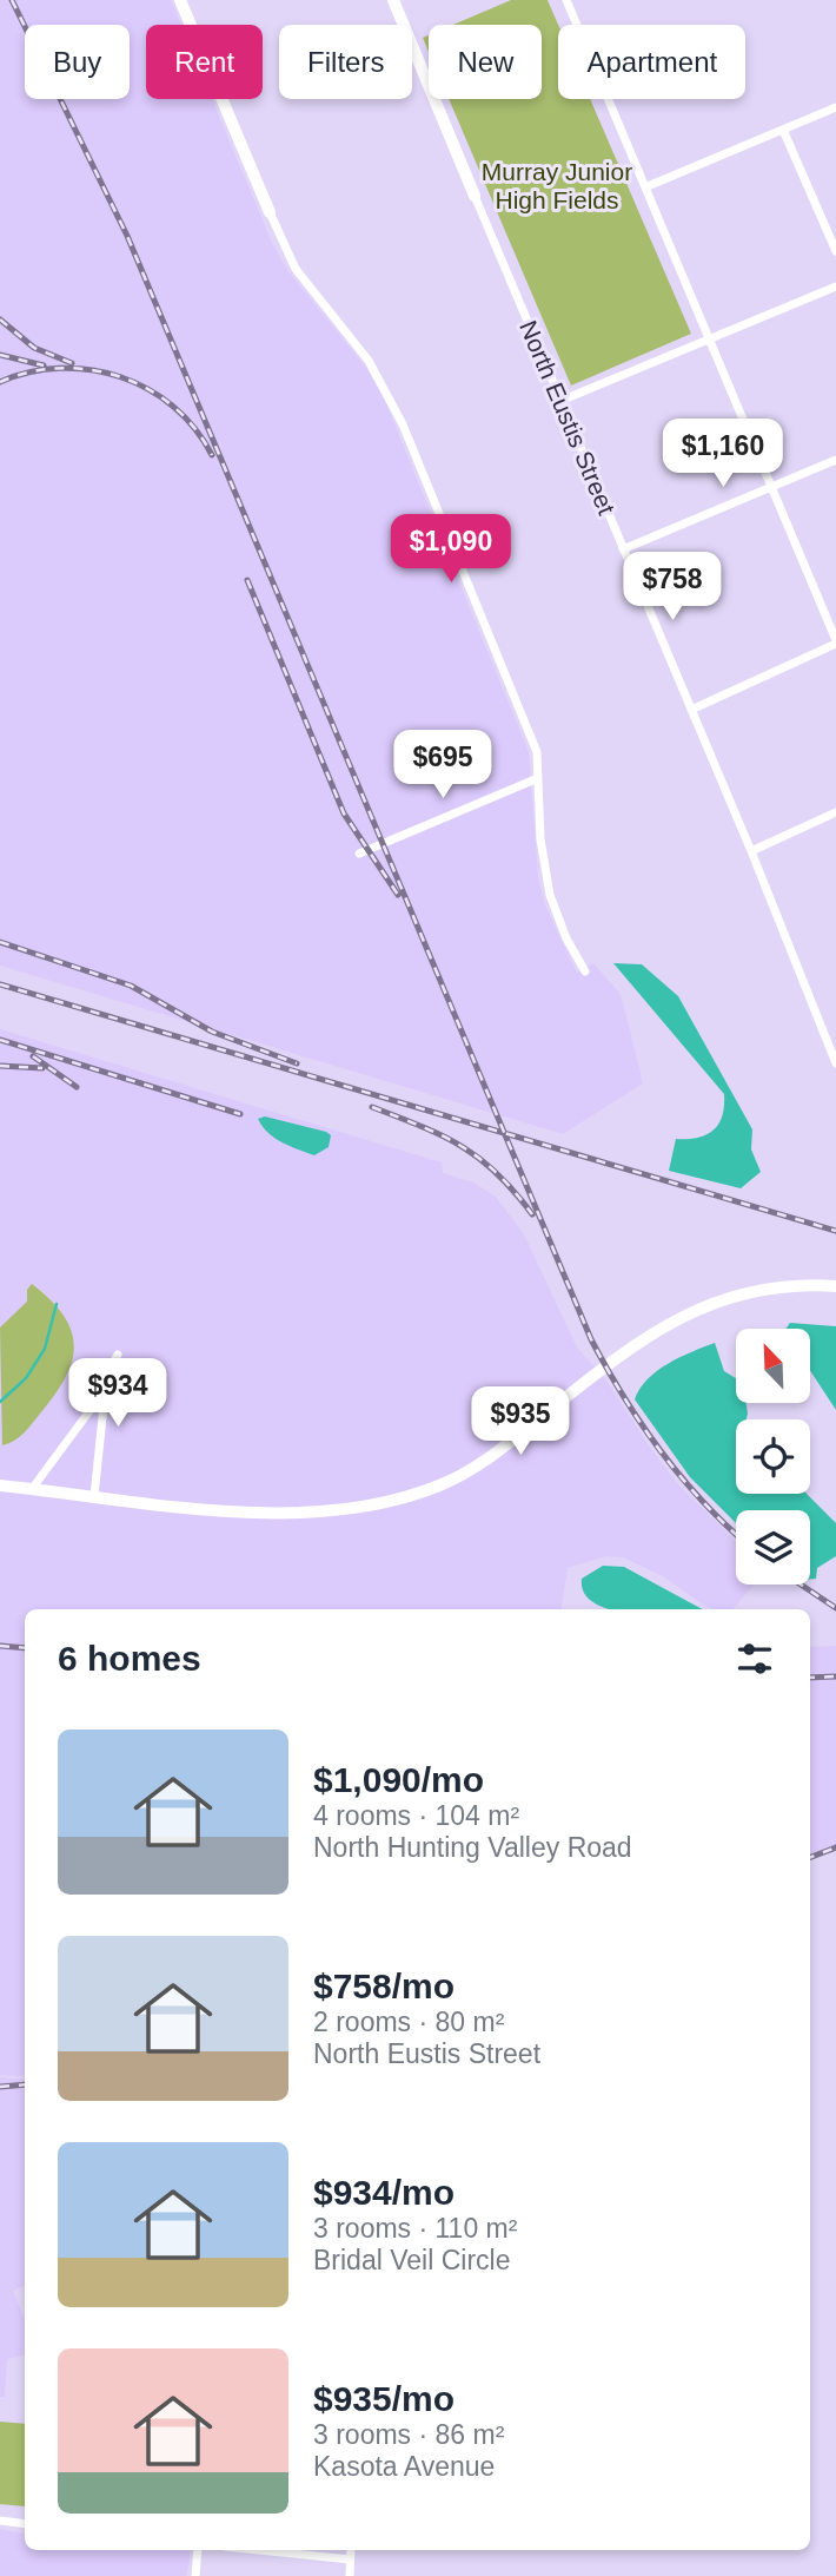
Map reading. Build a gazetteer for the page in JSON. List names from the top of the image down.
{
  "streets": {
    "street": ["North Eustis Street"]
  },
  "parks": ["Murray Junior High Fields"],
  "north": "top left",
  "page": {
    "chip": [
      "Buy",
      "Rent",
      "Filters",
      "New",
      "Apartment"
    ],
    "price": [
      "$1,160",
      "$1,090",
      "$758",
      "$695",
      "$934",
      "$935"
    ],
    "heading": "6 homes",
    "list": [
      {
        "name": "$1,090/mo",
        "note": "4 rooms · 104 m² · North Hunting Valley Road"
      },
      {
        "name": "$758/mo",
        "note": "2 rooms · 80 m² · North Eustis Street"
      },
      {
        "name": "$934/mo",
        "note": "3 rooms · 110 m² · Bridal Veil Circle"
      },
      {
        "name": "$935/mo",
        "note": "3 rooms · 86 m² · Kasota Avenue"
      }
    ]
  }
}
